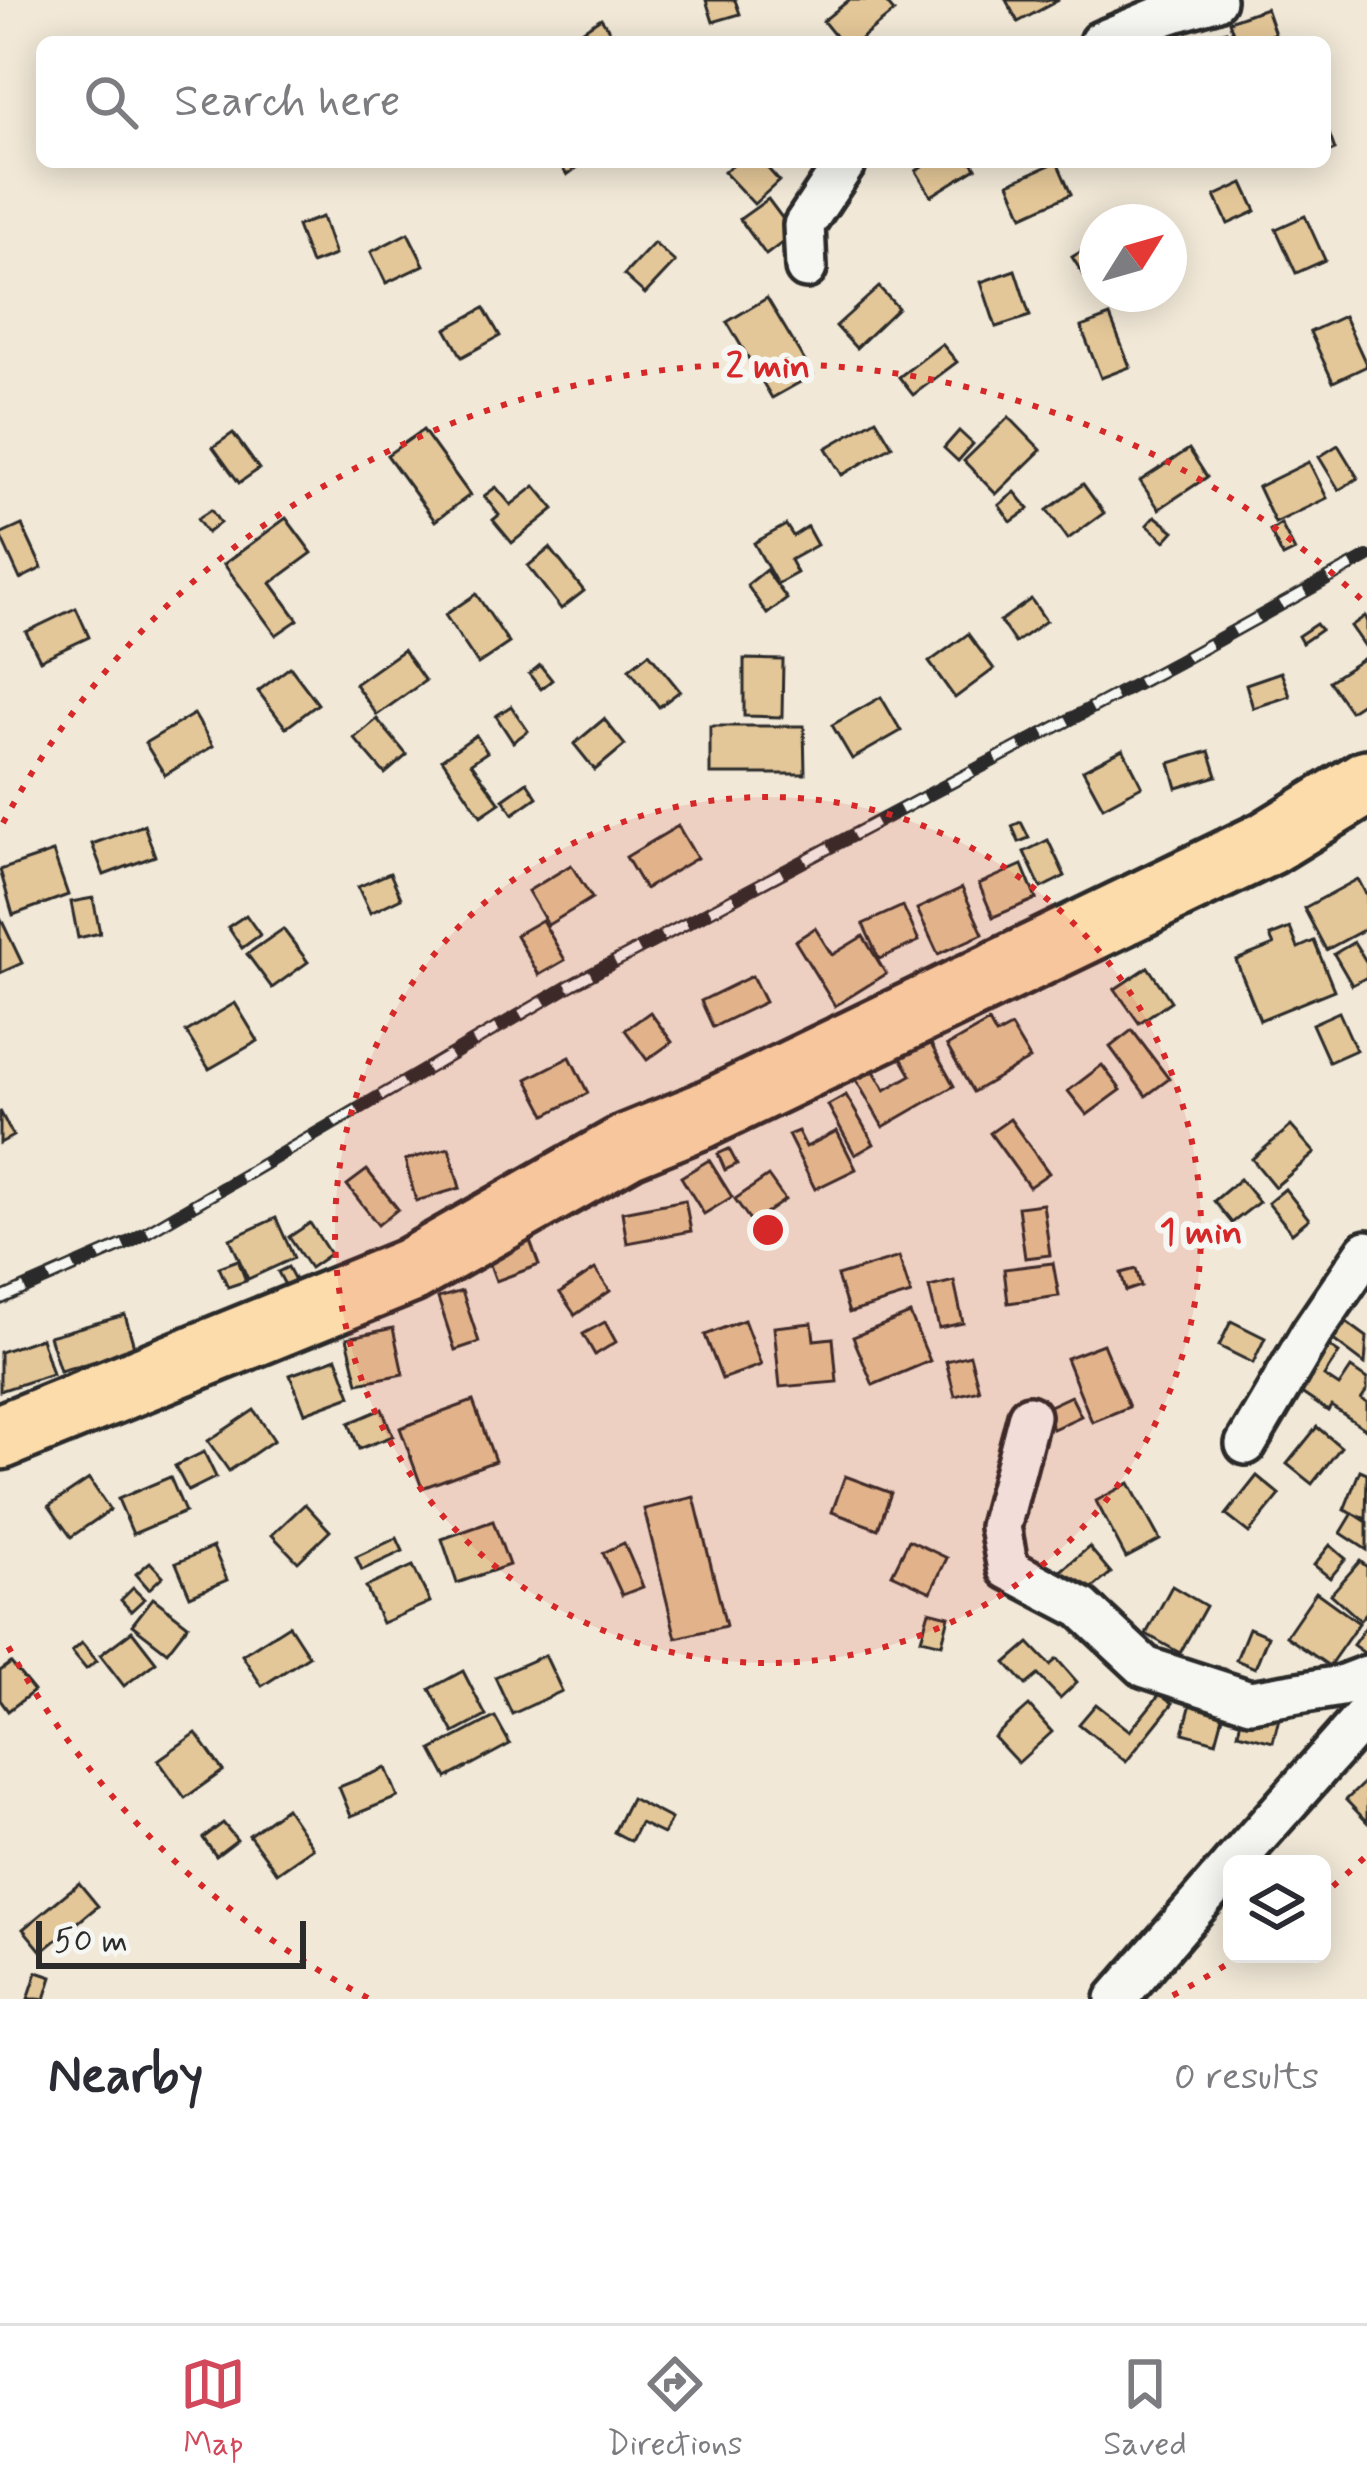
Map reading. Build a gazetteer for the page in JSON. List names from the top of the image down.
{
  "scale_bar": "50 m",
  "north": "top right",
  "page": {
    "search": "Search here",
    "scale": "50 m",
    "heading": ["Nearby", "0 results"],
    "nav": ["Map", "Directions", "Saved"]
  },
  "rings": ["2 min", "1 min"]
}
